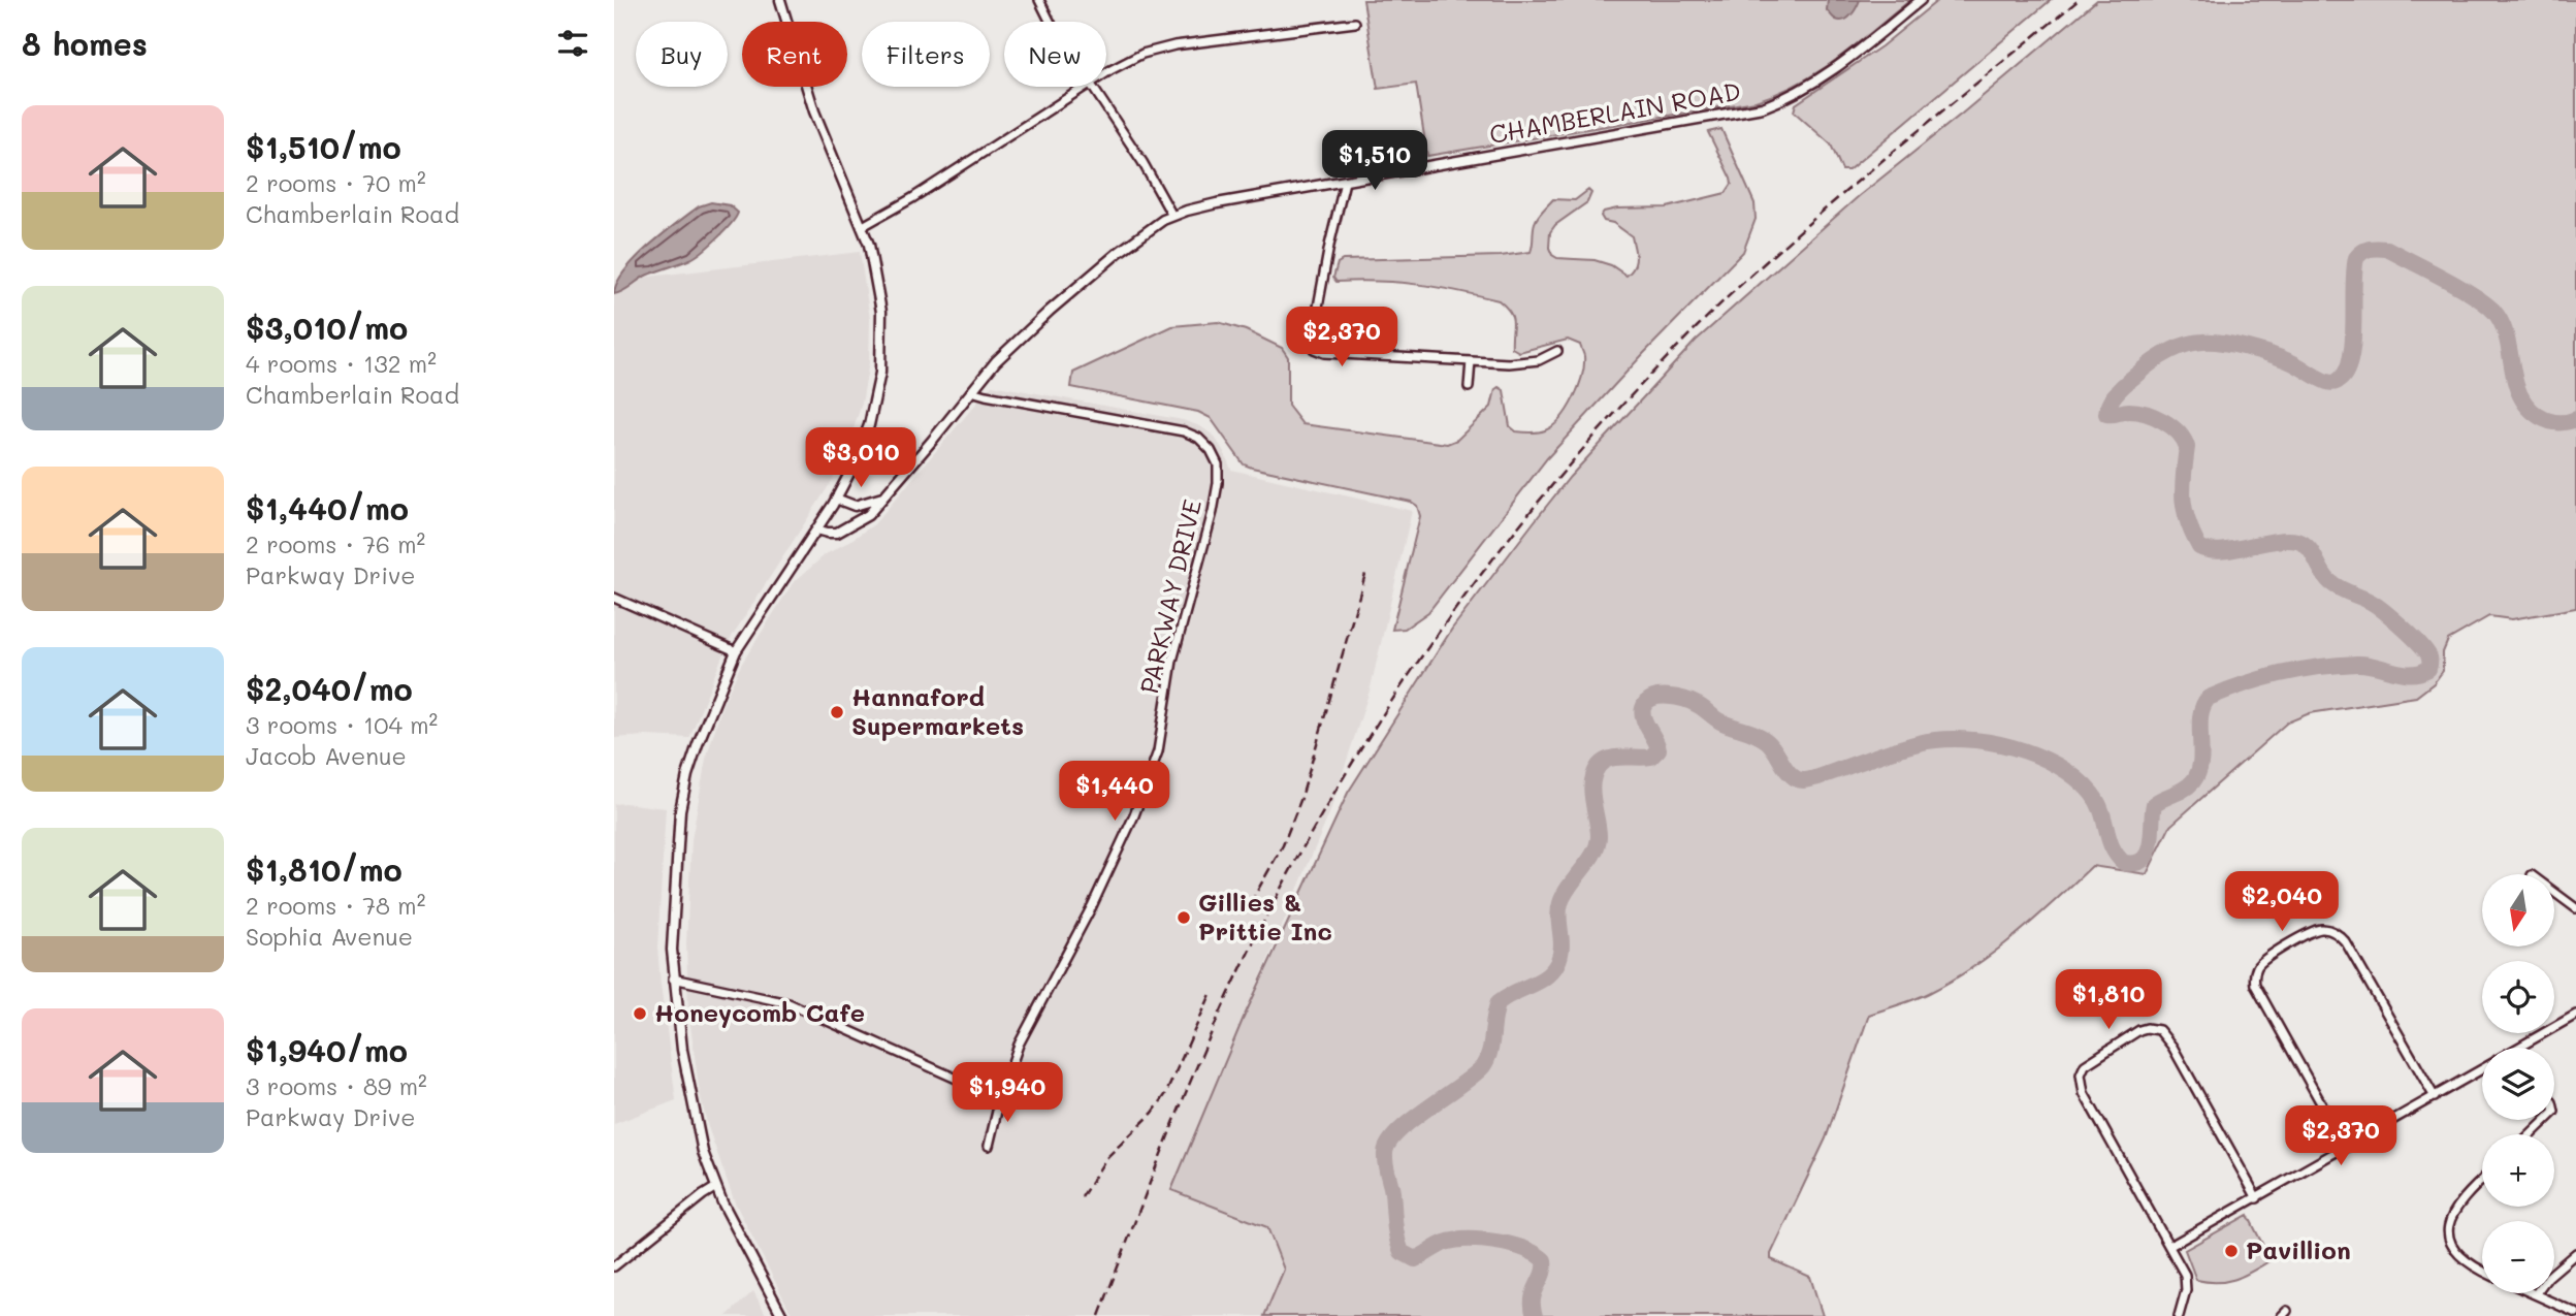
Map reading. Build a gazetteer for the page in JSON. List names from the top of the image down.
{
  "streets": {
    "street": ["CHAMBERLAIN ROAD", "PARKWAY DRIVE"]
  },
  "crossings": [
    ["CHAMBERLAIN ROAD", "PARKWAY DRIVE"]
  ],
  "places": [
    "Hannaford Supermarkets",
    "Gillies & Prittie Inc",
    "Honeycomb Cafe",
    "Pavillion"
  ],
  "north": "bottom",
  "page": {
    "heading": "8 homes",
    "chip": [
      "Buy",
      "Rent",
      "Filters",
      "New"
    ],
    "list": [
      {
        "name": "$1,510/mo",
        "note": "2 rooms · 70 m² · Chamberlain Road"
      },
      {
        "name": "$3,010/mo",
        "note": "4 rooms · 132 m² · Chamberlain Road"
      },
      {
        "name": "$1,440/mo",
        "note": "2 rooms · 76 m² · Parkway Drive"
      },
      {
        "name": "$2,040/mo",
        "note": "3 rooms · 104 m² · Jacob Avenue"
      },
      {
        "name": "$1,810/mo",
        "note": "2 rooms · 78 m² · Sophia Avenue"
      },
      {
        "name": "$1,940/mo",
        "note": "3 rooms · 89 m² · Parkway Drive"
      }
    ],
    "price": [
      "$1,510",
      "$2,370",
      "$3,010",
      "$1,440",
      "$2,040",
      "$1,810",
      "$1,940",
      "$2,370"
    ],
    "map_buttons": ["+", "−"]
  }
}
